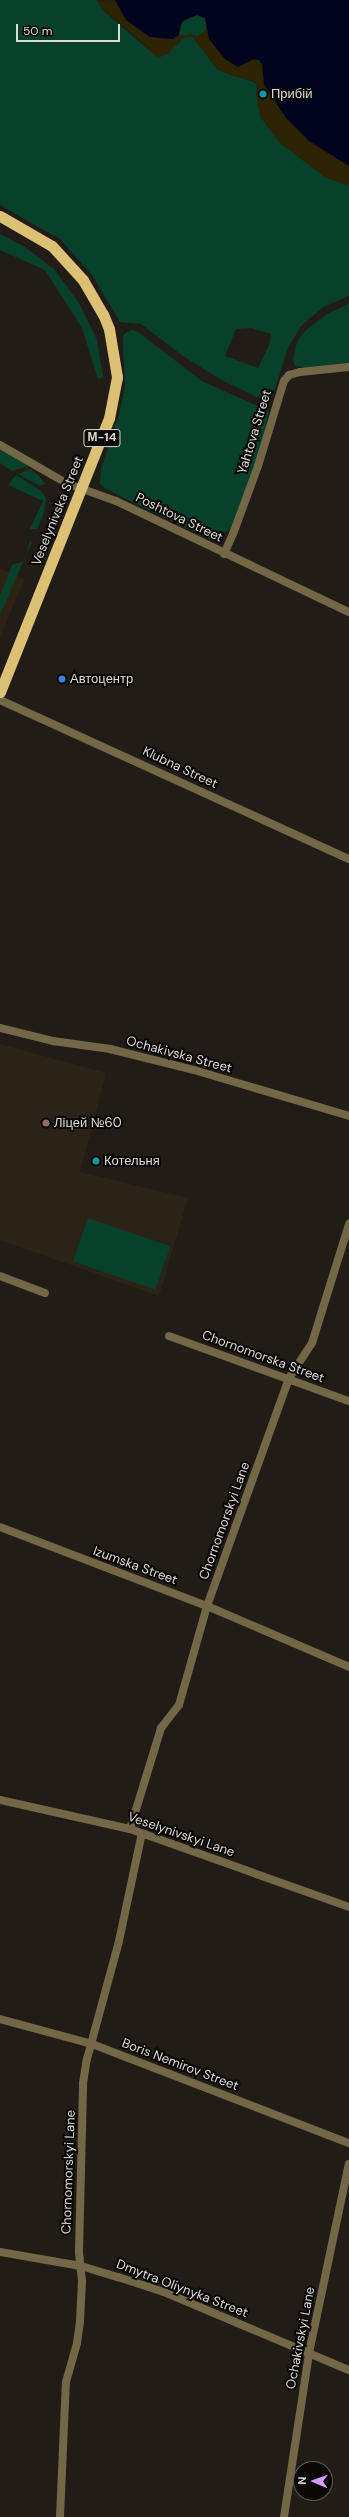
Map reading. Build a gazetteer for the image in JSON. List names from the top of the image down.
{
  "streets": {
    "highway": ["М-14", "Veselynivska Street"],
    "street": [
      "Yahtova Street",
      "Poshtova Street",
      "Klubna Street",
      "Ochakivska Street",
      "Chornomorska Street",
      "Chornomorskyi Lane",
      "Izumska Street",
      "Veselynivskyi Lane",
      "Boris Nemirov Street",
      "Dmytra Oliynyka Street",
      "Ochakivskyi Lane"
    ]
  },
  "crossings": [
    ["Yahtova Street", "Poshtova Street"],
    ["Veselynivska Street", "Poshtova Street"],
    ["Chornomorska Street", "Chornomorskyi Lane"],
    ["Chornomorskyi Lane", "Izumska Street"],
    ["Chornomorskyi Lane", "Veselynivskyi Lane"],
    ["Chornomorskyi Lane", "Boris Nemirov Street"],
    ["Chornomorskyi Lane", "Dmytra Oliynyka Street"],
    ["Dmytra Oliynyka Street", "Ochakivskyi Lane"]
  ],
  "places": [
    "Прибій",
    "Автоцентр",
    "Ліцей №60",
    "Котельня"
  ],
  "scale_bar": "50 m",
  "north": "left"
}
